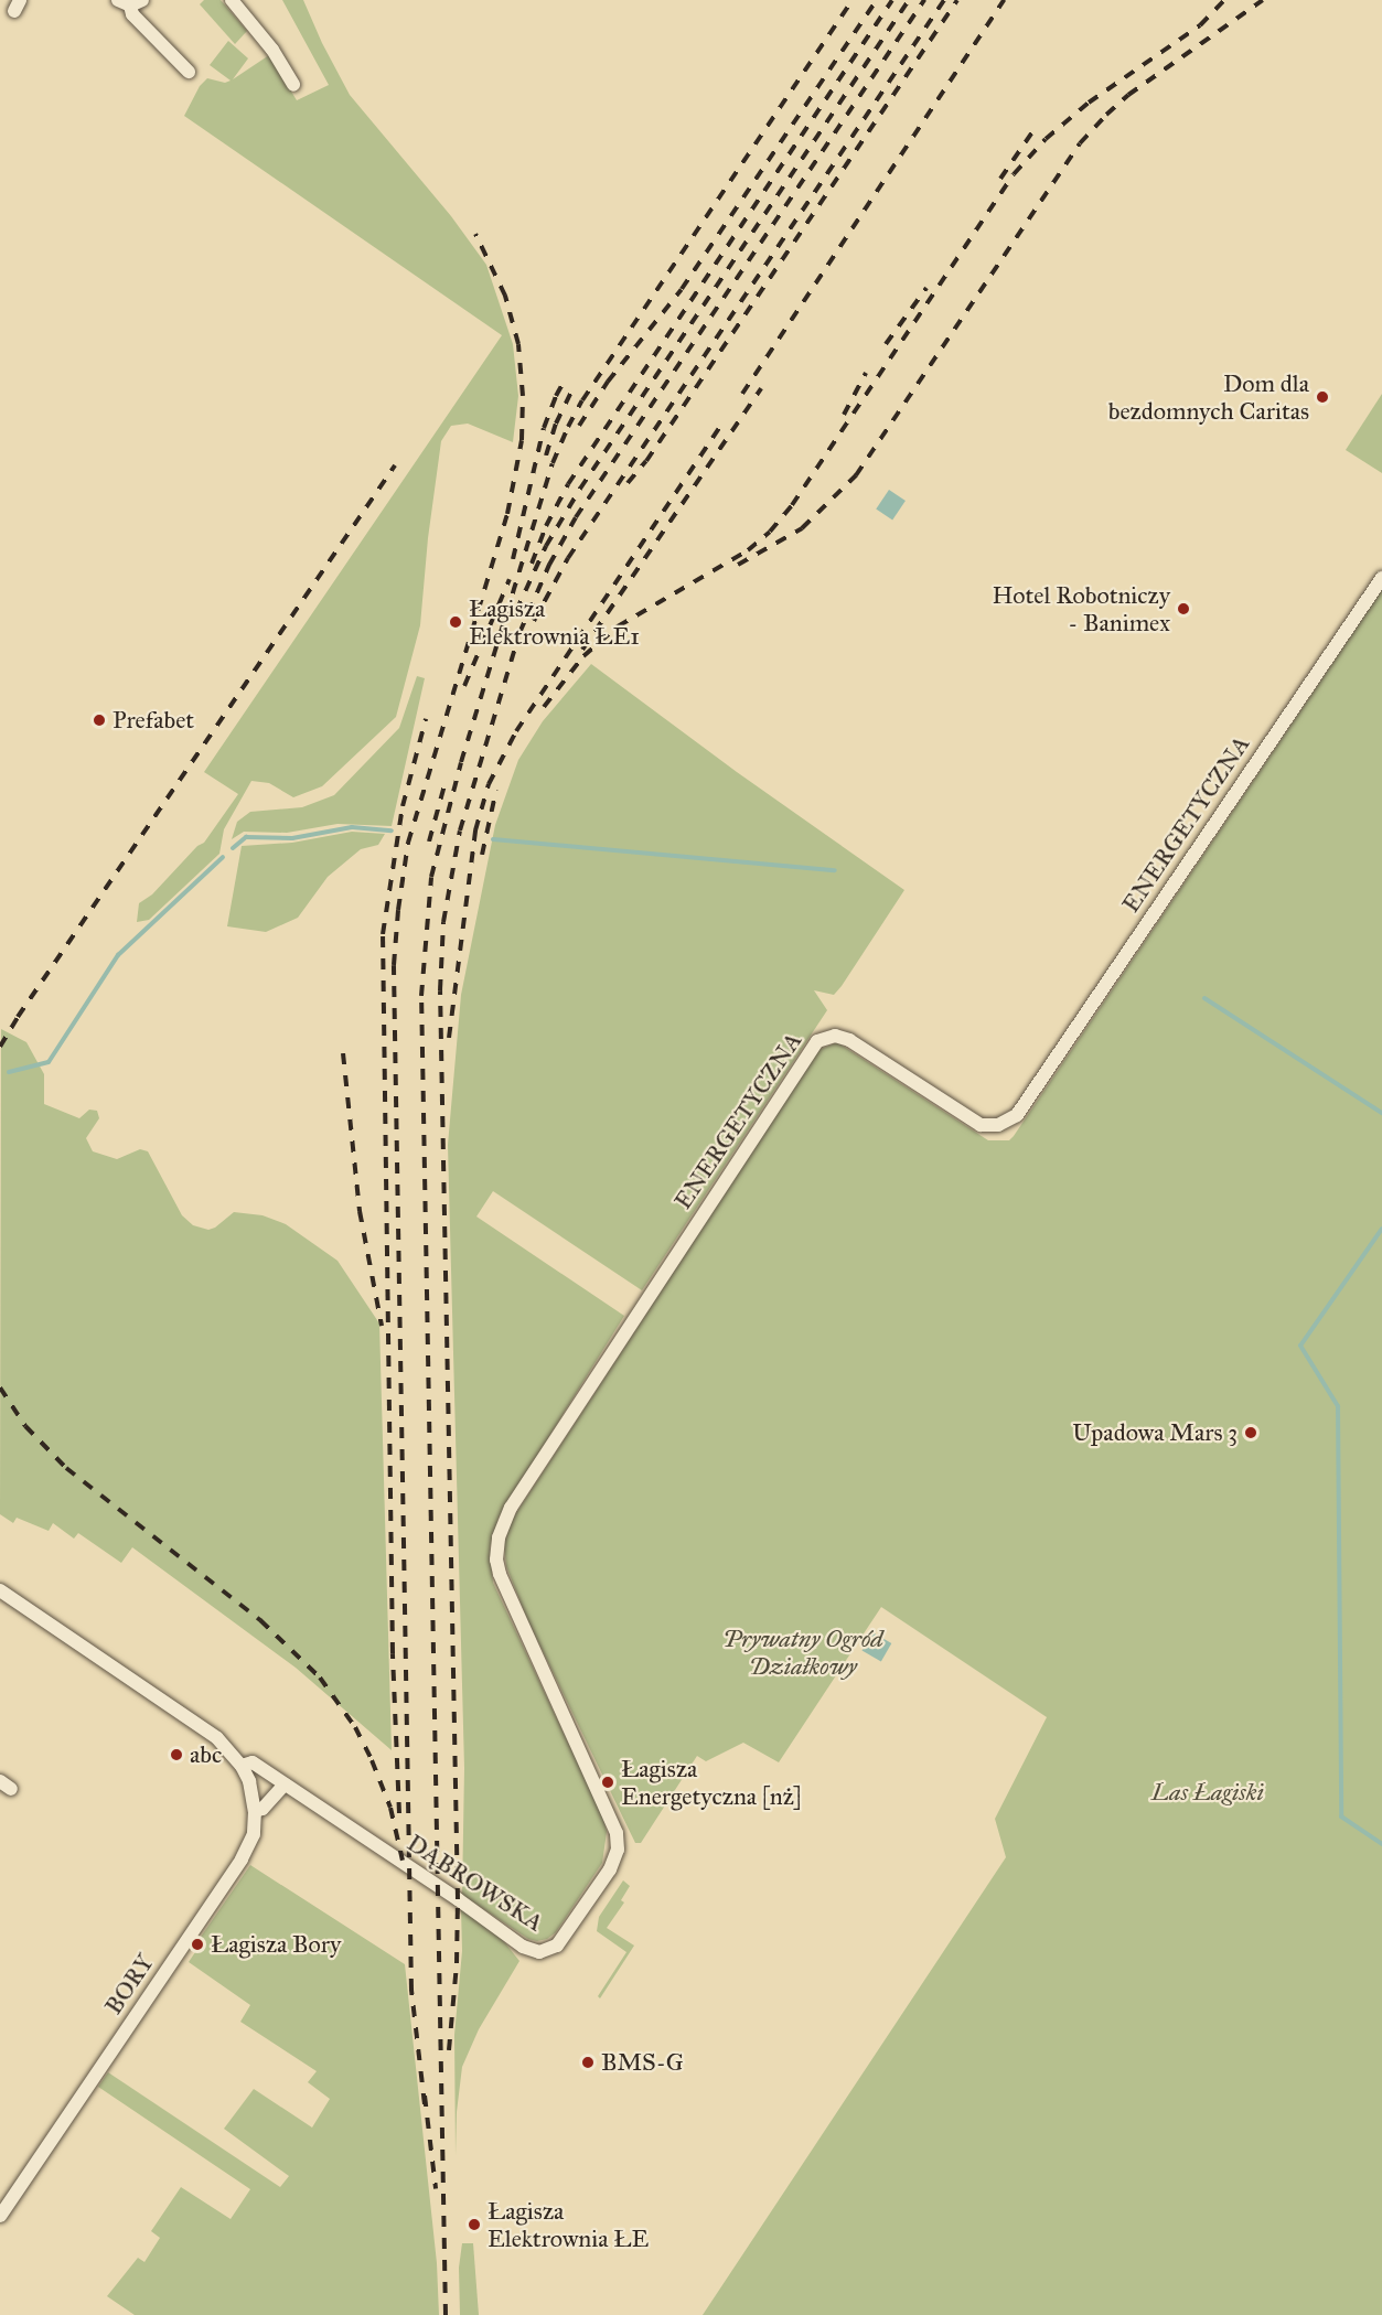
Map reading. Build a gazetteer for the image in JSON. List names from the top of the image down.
{
  "streets": {
    "street": ["ENERGETYCZNA", "DĄBROWSKA", "BORY"]
  },
  "crossings": [
    ["ENERGETYCZNA", "DĄBROWSKA"],
    ["DĄBROWSKA", "BORY"]
  ],
  "parks": ["Prywatny Ogród Działkowy", "Las Łagiski"],
  "places": [
    "Dom dla bezdomnych Caritas",
    "Hotel Robotniczy - Banimex",
    "Łagisza Elektrownia ŁE1",
    "Prefabet",
    "Upadowa Mars 3",
    "abc",
    "Łagisza Energetyczna [nż]",
    "Łagisza Bory",
    "BMS-G",
    "Łagisza Elektrownia ŁE"
  ]
}
